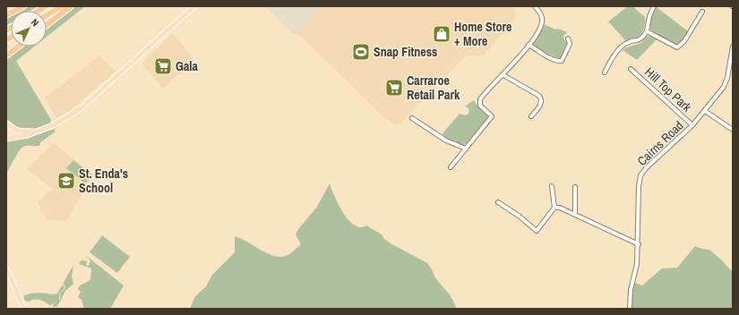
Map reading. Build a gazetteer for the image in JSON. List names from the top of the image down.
{
  "streets": {
    "street": ["Hill Top Park", "Cairns Road"]
  },
  "crossings": [
    ["Hill Top Park", "Cairns Road"]
  ],
  "places": {
    "shop": ["Home Store + More"],
    "sports": ["Snap Fitness"],
    "supermarket": ["Gala", "Carraroe Retail Park"],
    "school or university": ["St. Enda's School"]
  },
  "north": "top right"
}
